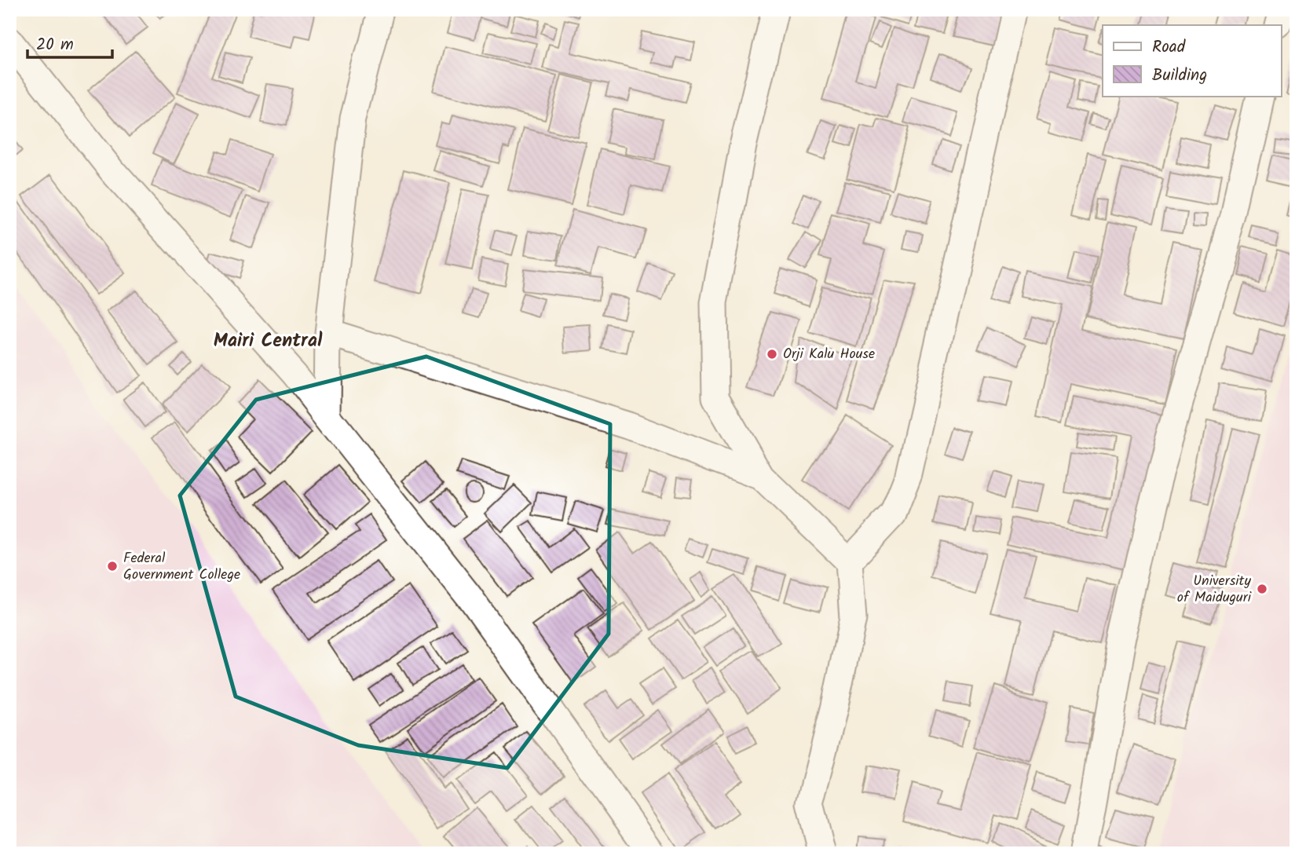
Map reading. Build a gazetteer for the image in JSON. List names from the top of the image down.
{
  "districts": ["Mairi Central"],
  "places": ["Orji Kalu House", "Federal Government College", "University of Maiduguri"],
  "legend": ["Road", "Building"],
  "scale_bar": "20 m"
}
